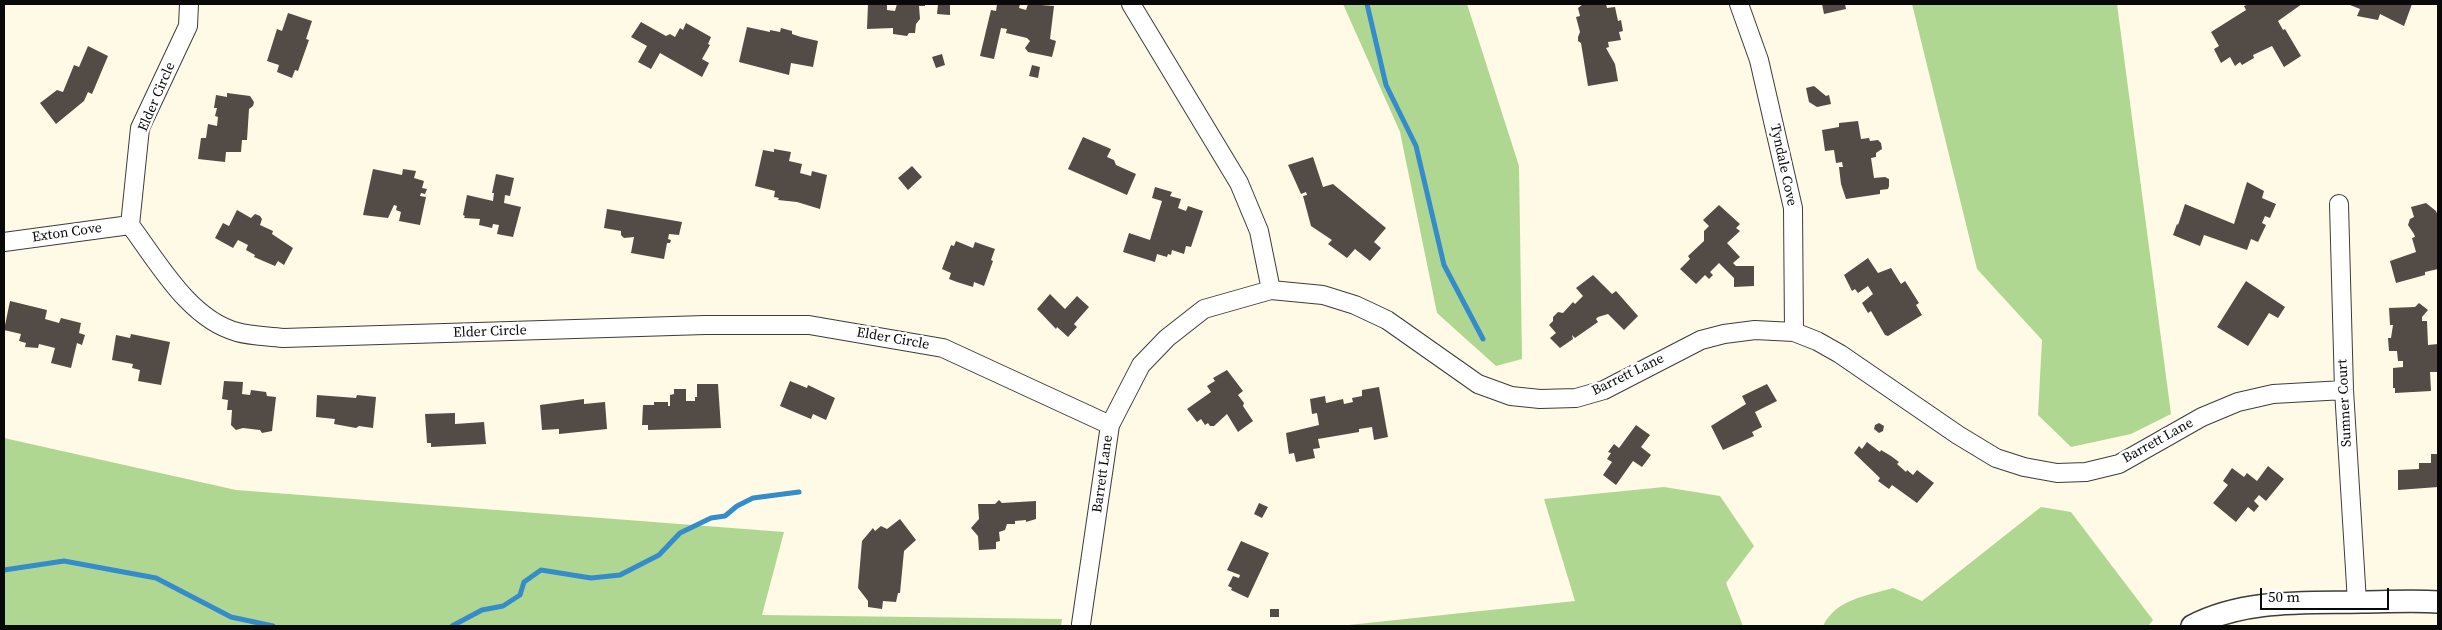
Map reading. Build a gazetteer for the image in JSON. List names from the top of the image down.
{
  "streets": {
    "street": [
      "Elder Circle",
      "Tyndale Cove",
      "Exton Cove",
      "Barrett Lane",
      "Sumner Court"
    ]
  },
  "crossings": [
    ["Elder Circle", "Exton Cove"],
    ["Elder Circle", "Barrett Lane"],
    ["Tyndale Cove", "Barrett Lane"],
    ["Barrett Lane", "Sumner Court"]
  ],
  "scale_bar": "50 m"
}
